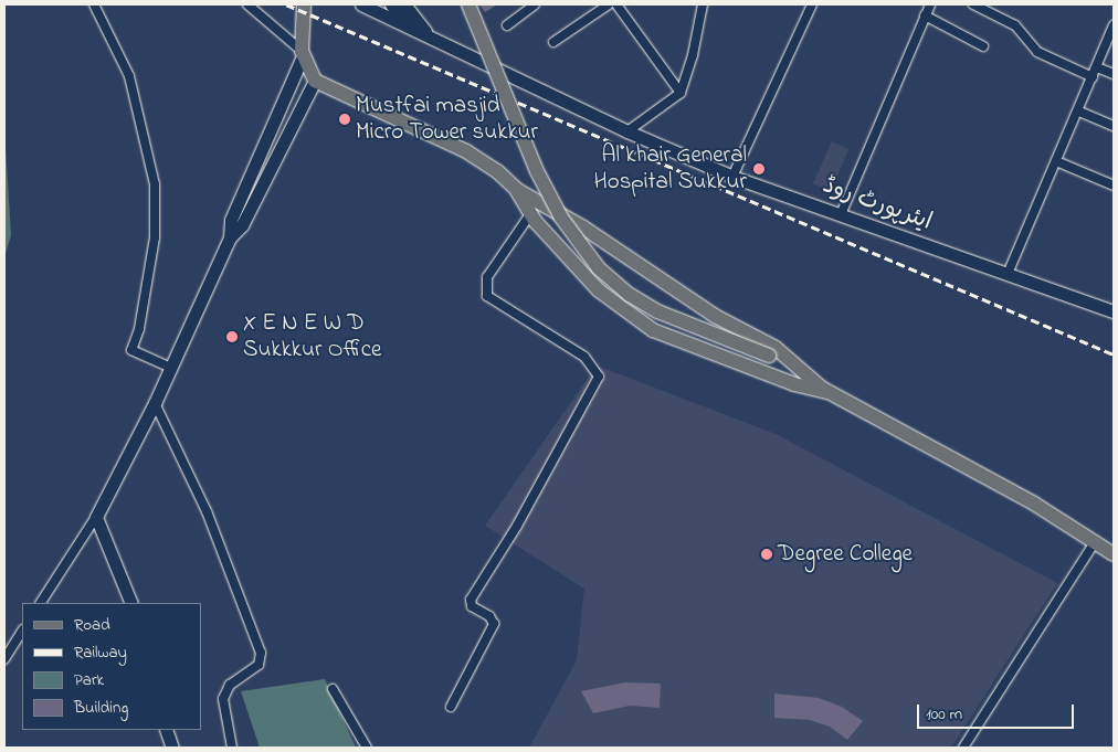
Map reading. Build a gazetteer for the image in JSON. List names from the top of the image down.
{
  "streets": {
    "main road": ["ایئرپورٹ روڈ"]
  },
  "places": [
    "Mustfai masjid Micro Tower sukkur",
    "Al khair General Hospital Sukkur",
    "X E N E W D Sukkkur Office",
    "Degree College"
  ],
  "legend": [
    "Road",
    "Railway",
    "Park",
    "Building"
  ],
  "scale_bar": "100 m"
}
